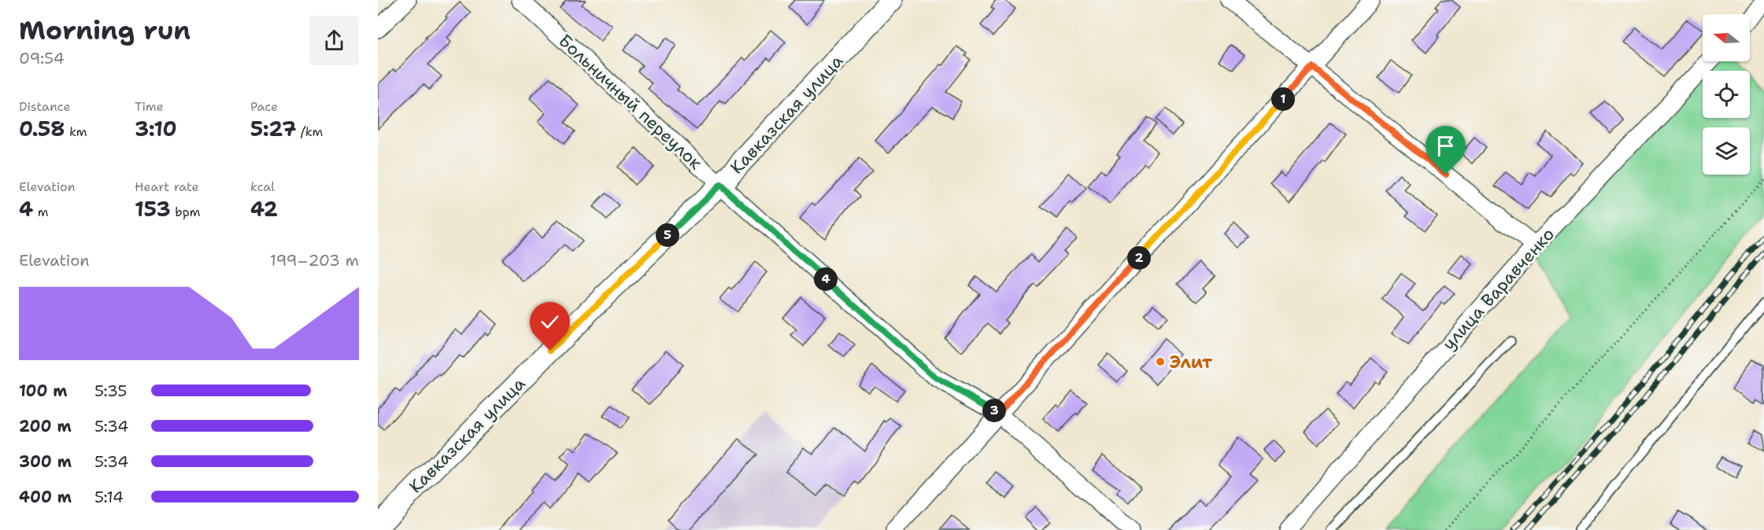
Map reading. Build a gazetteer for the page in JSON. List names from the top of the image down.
{
  "streets": {
    "street": ["Больничный переулок", "Кавказская улица", "улица Варавченко"]
  },
  "crossings": [
    ["Больничный переулок", "Кавказская улица"]
  ],
  "places": ["Элит"],
  "north": "left",
  "page": {
    "heading": ["Morning run", "09:54"],
    "stats": [
      ["Distance", "0.58 km"],
      ["Time", "3:10"],
      ["Pace", "5:27 /km"],
      ["Elevation", "4 m"],
      ["Heart rate", "153 bpm"],
      ["kcal", "42"]
    ],
    "pins": [
      "1",
      "5",
      "2",
      "4",
      "3"
    ],
    "chart": ["Elevation", "199–203 m"],
    "list": [
      {
        "name": "100 m",
        "note": "5:35"
      },
      {
        "name": "200 m",
        "note": "5:34"
      },
      {
        "name": "300 m",
        "note": "5:34"
      },
      {
        "name": "400 m",
        "note": "5:14"
      }
    ]
  }
}
